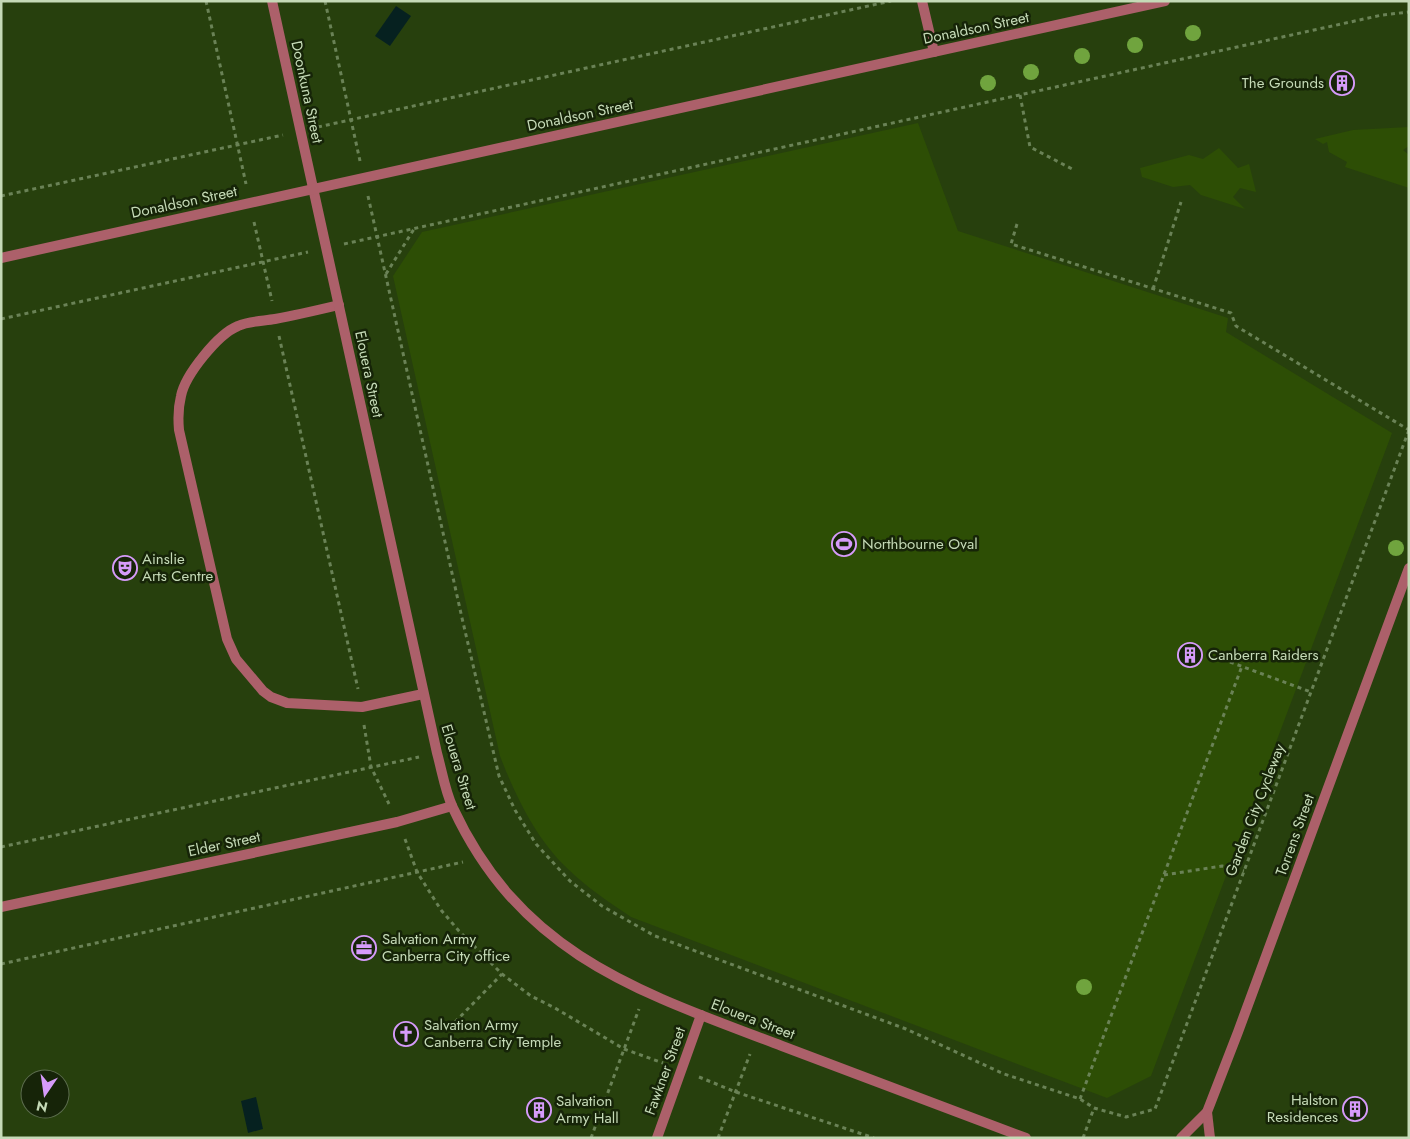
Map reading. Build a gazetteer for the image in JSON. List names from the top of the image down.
{
  "streets": {
    "street": [
      "Donaldson Street",
      "Doonkuna Street",
      "Elouera Street",
      "Torrens Street",
      "Elder Street",
      "Fawkner Street"
    ],
    "path": ["Garden City Cycleway"]
  },
  "crossings": [
    ["Donaldson Street", "Doonkuna Street"],
    ["Donaldson Street", "Elouera Street"],
    ["Doonkuna Street", "Elouera Street"],
    ["Elouera Street", "Elder Street"],
    ["Elouera Street", "Fawkner Street"]
  ],
  "places": {
    "building": [
      "The Grounds",
      "Canberra Raiders",
      "Halston Residences",
      "Salvation Army Hall"
    ],
    "sports": ["Northbourne Oval"],
    "theatre": ["Ainslie Arts Centre"],
    "office": ["Salvation Army Canberra City office"],
    "church": ["Salvation Army Canberra City Temple"]
  },
  "north": "bottom"
}
